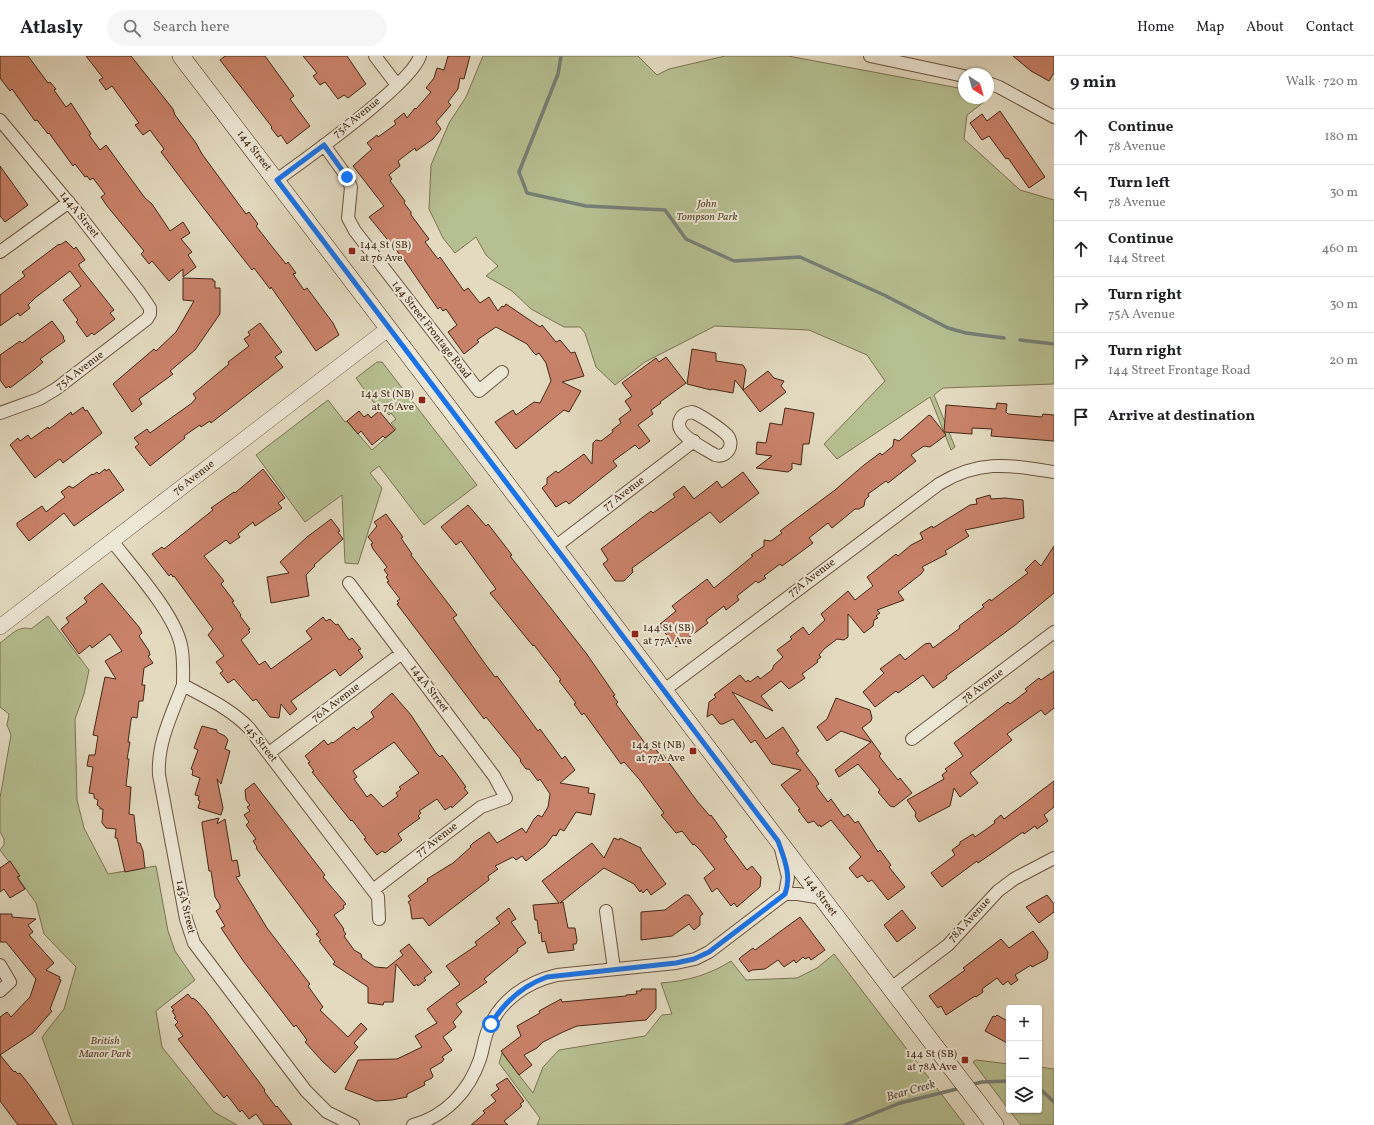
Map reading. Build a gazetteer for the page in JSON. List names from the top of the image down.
{
  "streets": {
    "main road": ["144 Street"],
    "street": [
      "75A Avenue",
      "144A Street",
      "144 Street Frontage Road",
      "76 Avenue",
      "77 Avenue",
      "77A Avenue",
      "78 Avenue",
      "76A Avenue",
      "145 Street",
      "145A Street",
      "78A Avenue"
    ]
  },
  "crossings": [
    ["75A Avenue", "144 Street"],
    ["75A Avenue", "144A Street"],
    ["75A Avenue", "144 Street Frontage Road"],
    ["144 Street", "76 Avenue"],
    ["144 Street", "77 Avenue"],
    ["144 Street", "77A Avenue"],
    ["144 Street", "78A Avenue"],
    ["144A Street", "77 Avenue"],
    ["144A Street", "76A Avenue"],
    ["77 Avenue", "145 Street"],
    ["76A Avenue", "145 Street"],
    ["145 Street", "145A Street"]
  ],
  "water": ["Bear Creek"],
  "parks": ["John Tompson Park", "British Manor Park"],
  "places": {
    "transit": [
      "144 St (SB) at 76 Ave",
      "144 St (NB) at 76 Ave",
      "144 St (SB) at 77A Ave",
      "144 St (NB) at 77A Ave",
      "144 St (SB) at 78A Ave"
    ]
  },
  "north": "bottom right",
  "page": {
    "header": "Atlasly",
    "search": "Search here",
    "nav": [
      "Home",
      "Map",
      "About",
      "Contact"
    ],
    "heading": ["9 min", "Walk · 720 m"],
    "list": [
      ["Continue", "78 Avenue", "180 m"],
      ["Turn left", "78 Avenue", "30 m"],
      ["Continue", "144 Street", "460 m"],
      ["Turn right", "75A Avenue", "30 m"],
      ["Turn right", "144 Street Frontage Road", "20 m"],
      "Arrive at destination"
    ],
    "map_buttons": ["+", "−"]
  }
}
